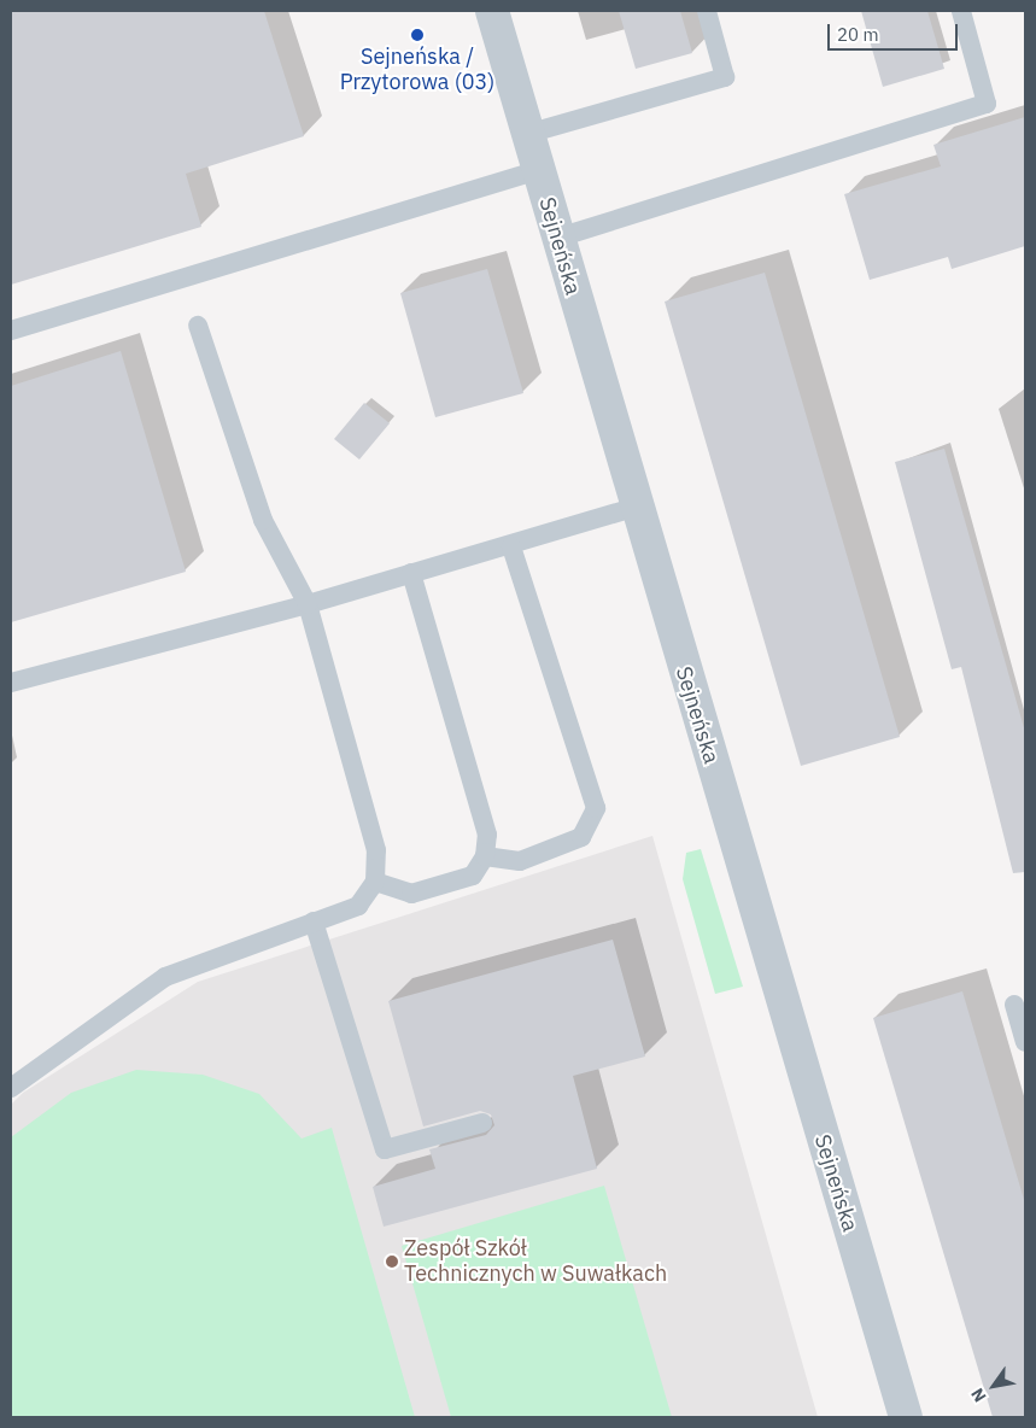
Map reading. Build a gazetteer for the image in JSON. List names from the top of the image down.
{
  "streets": {
    "street": ["Sejneńska"]
  },
  "places": ["Sejneńska / Przytorowa (03)", "Zespół Szkół Technicznych w Suwałkach"],
  "scale_bar": "20 m",
  "north": "bottom left"
}
